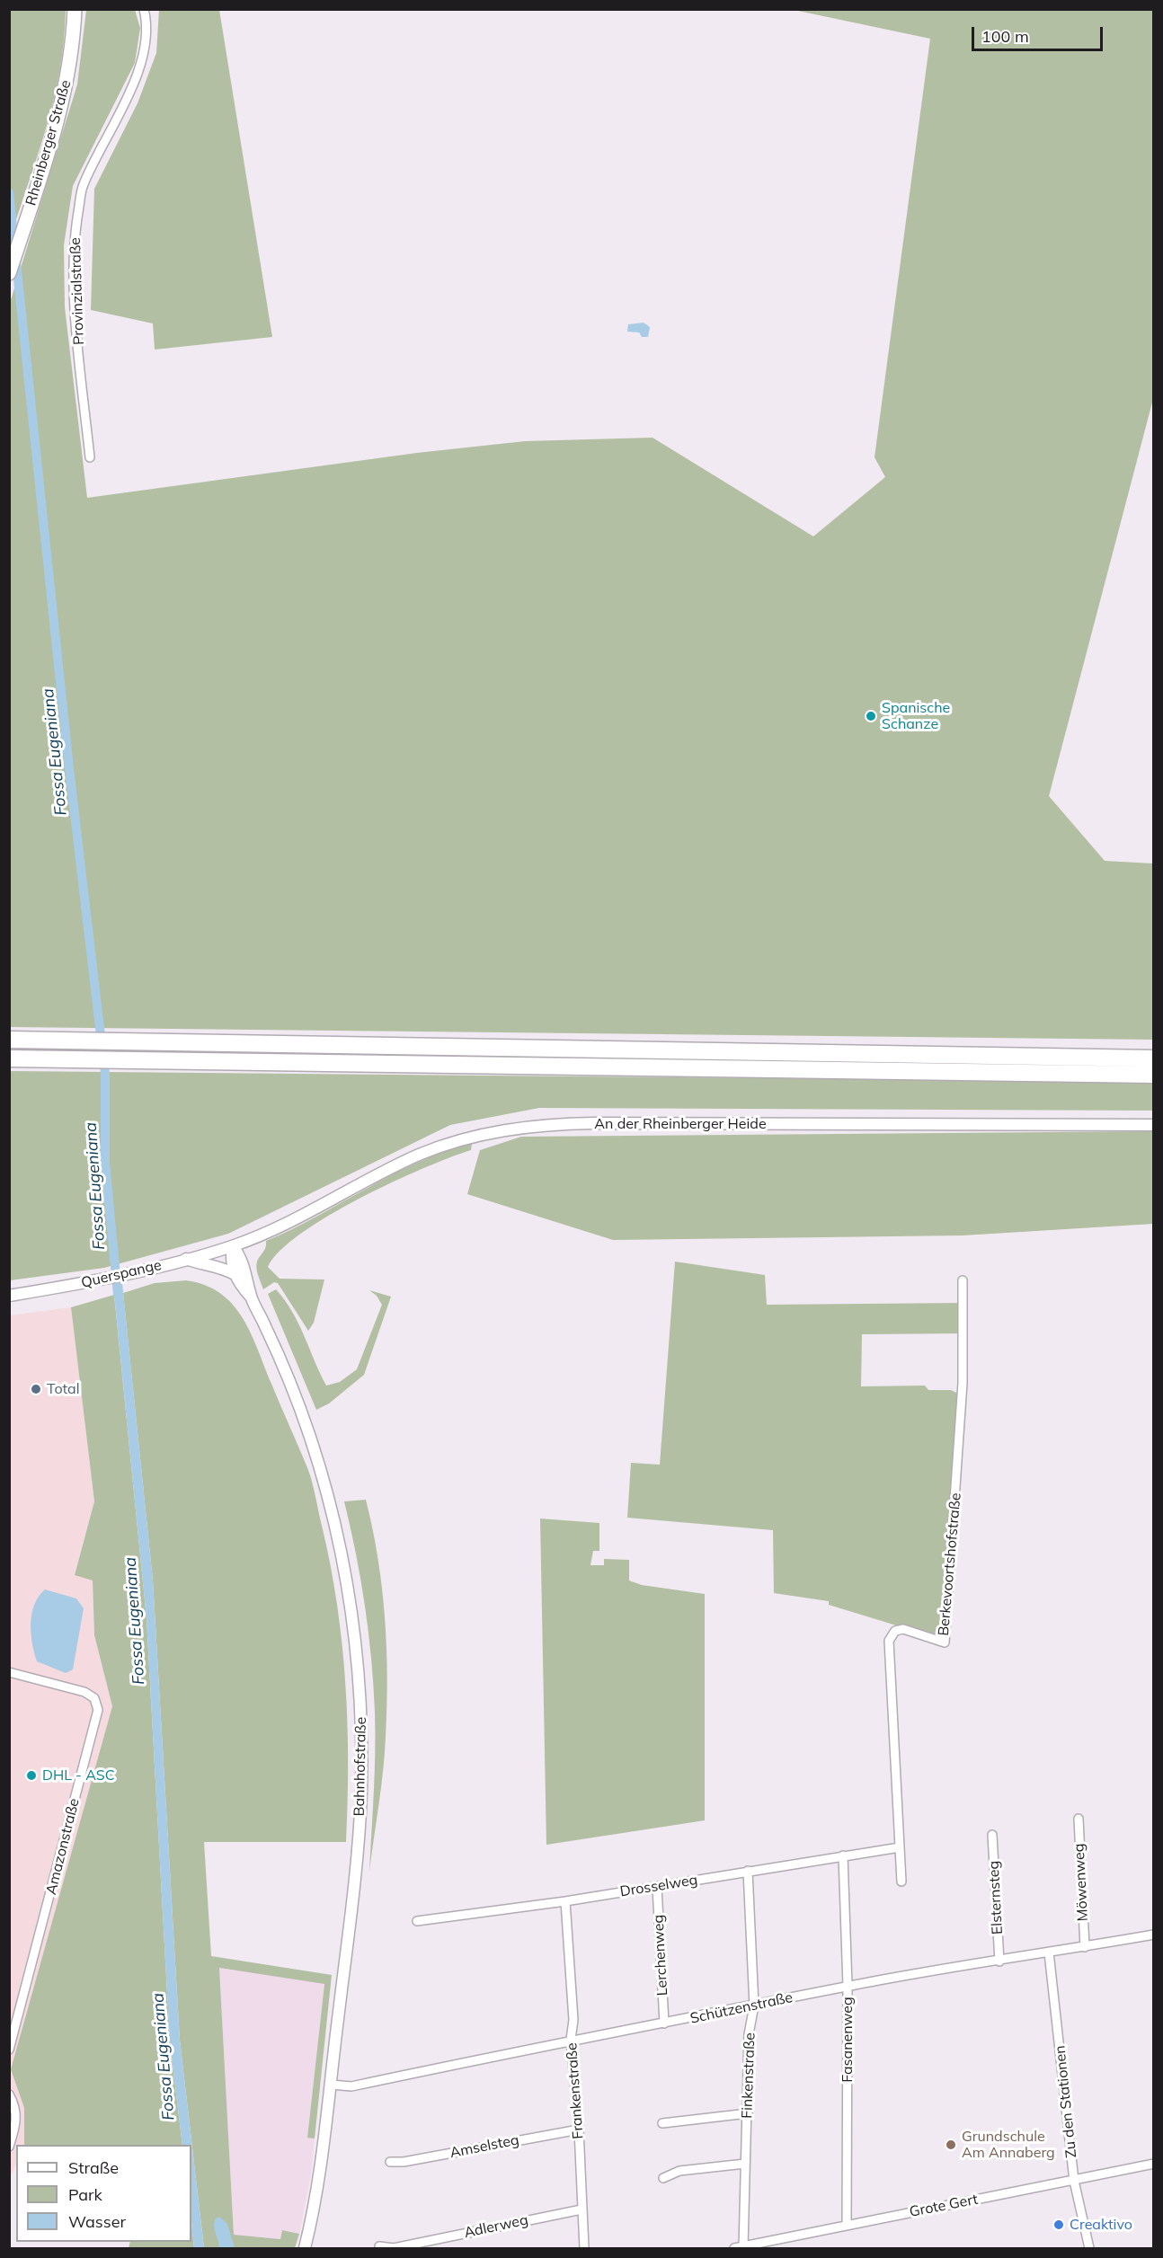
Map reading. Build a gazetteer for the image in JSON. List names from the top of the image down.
{
  "streets": {
    "main road": ["Rheinberger Straße"],
    "street": [
      "Provinzialstraße",
      "An der Rheinberger Heide",
      "Querspange",
      "Berkevoortshofstraße",
      "Bahnhofstraße",
      "Amazonstraße",
      "Möwenweg",
      "Drosselweg",
      "Elsternsteg",
      "Lerchenweg",
      "Schützenstraße",
      "Fasanenweg",
      "Finkenstraße",
      "Frankenstraße",
      "Zu den Stationen",
      "Amselsteg",
      "Grote Gert",
      "Adlerweg"
    ]
  },
  "crossings": [
    ["An der Rheinberger Heide", "Querspange"],
    ["An der Rheinberger Heide", "Bahnhofstraße"],
    ["Querspange", "Bahnhofstraße"],
    ["Berkevoortshofstraße", "Drosselweg"],
    ["Bahnhofstraße", "Schützenstraße"],
    ["Möwenweg", "Schützenstraße"],
    ["Drosselweg", "Lerchenweg"],
    ["Drosselweg", "Fasanenweg"],
    ["Drosselweg", "Finkenstraße"],
    ["Drosselweg", "Frankenstraße"],
    ["Elsternsteg", "Schützenstraße"],
    ["Lerchenweg", "Schützenstraße"],
    ["Schützenstraße", "Fasanenweg"],
    ["Schützenstraße", "Finkenstraße"],
    ["Schützenstraße", "Frankenstraße"],
    ["Schützenstraße", "Zu den Stationen"],
    ["Fasanenweg", "Grote Gert"],
    ["Finkenstraße", "Grote Gert"],
    ["Frankenstraße", "Amselsteg"],
    ["Frankenstraße", "Adlerweg"],
    ["Zu den Stationen", "Grote Gert"]
  ],
  "water": ["Fossa Eugeniana"],
  "places": [
    "Spanische Schanze",
    "Total",
    "DHL - ASC",
    "Grundschule Am Annaberg",
    "Creaktivo"
  ],
  "legend": ["Straße", "Park", "Wasser"],
  "scale_bar": "100 m"
}
